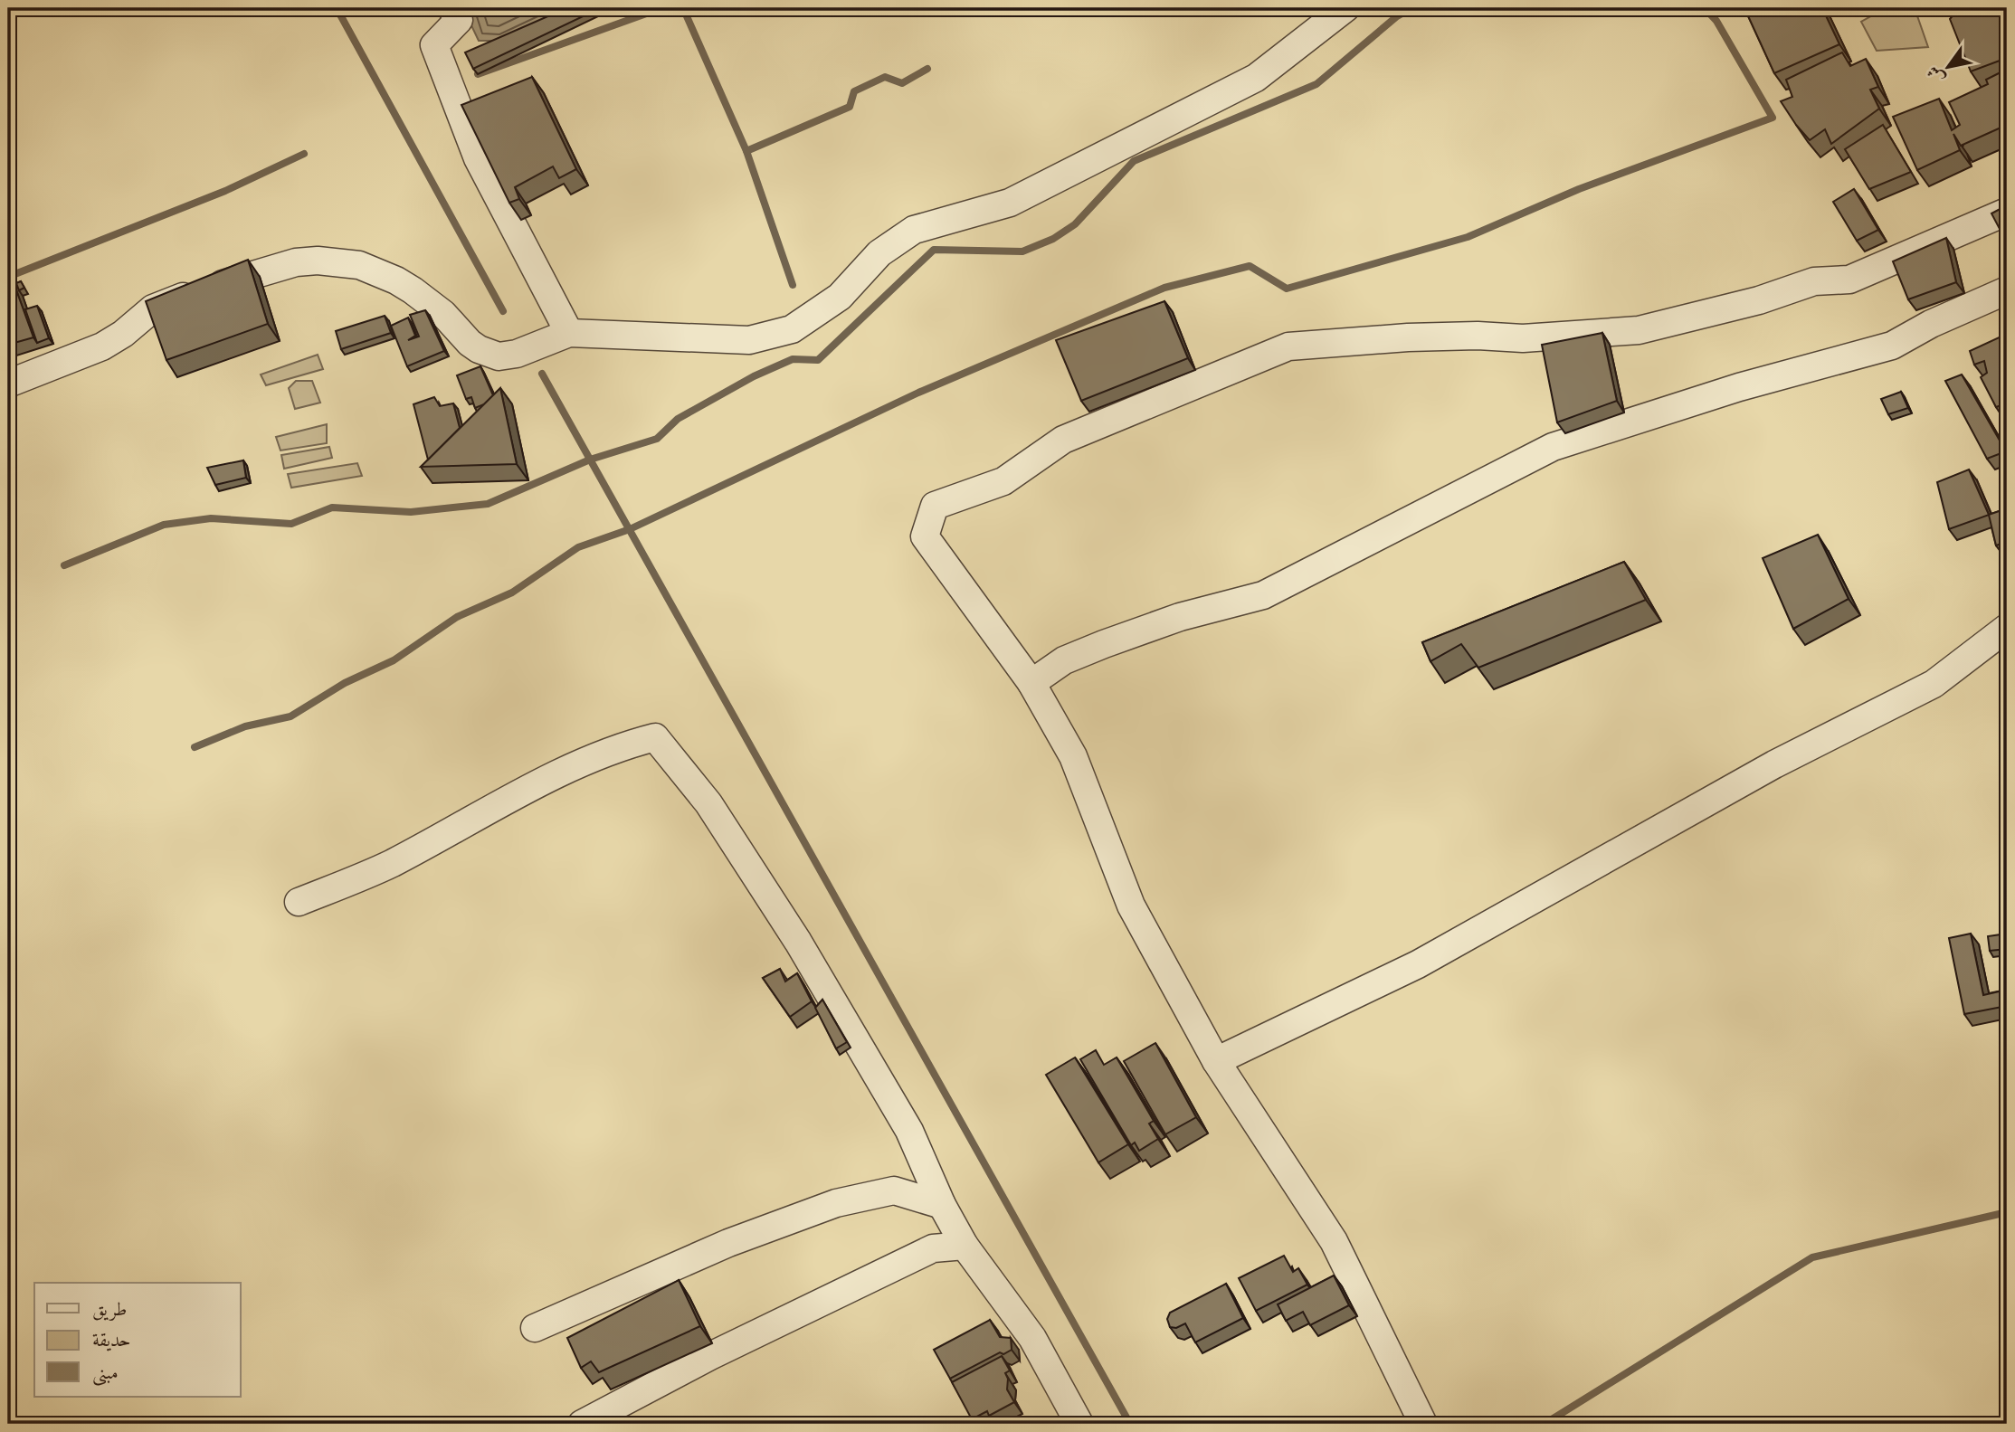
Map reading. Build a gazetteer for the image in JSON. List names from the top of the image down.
{
  "legend": ["طريق", "حديقة", "مبنى"],
  "north": "bottom left"
}
